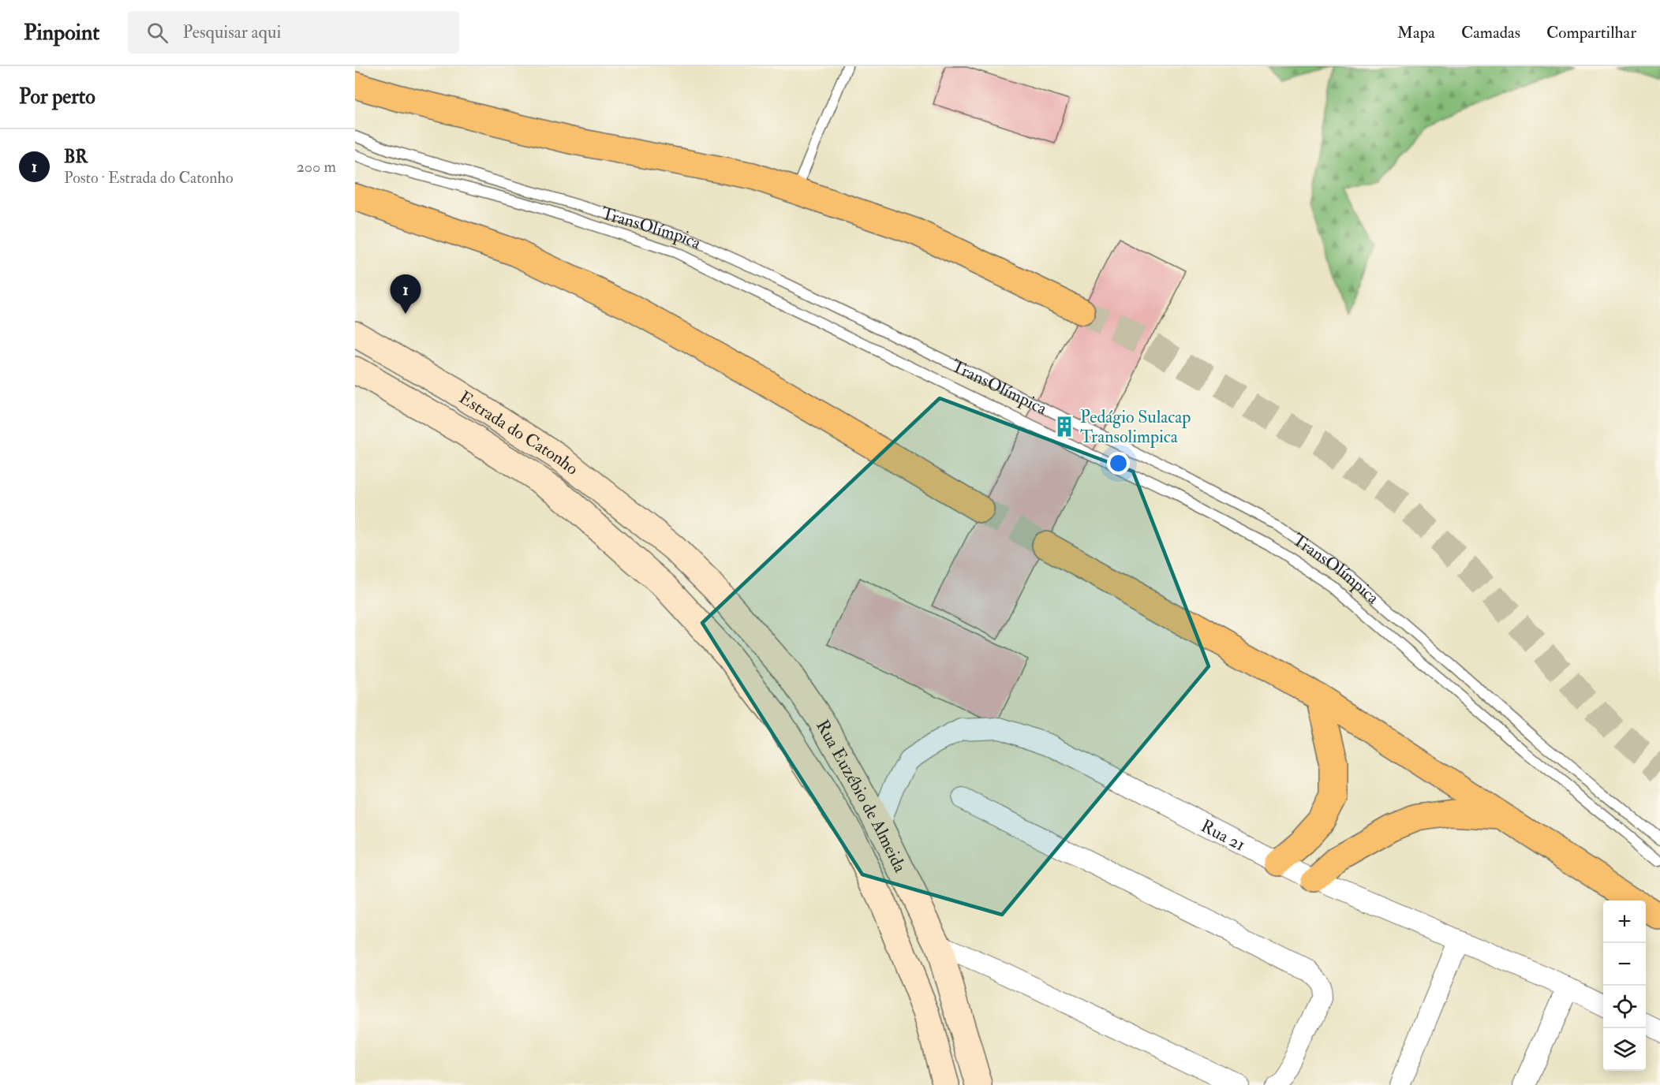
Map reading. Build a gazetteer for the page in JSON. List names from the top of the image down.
{
  "streets": {
    "main road": ["Estrada do Catonho", "Rua Euzébio de Almeida"],
    "street": ["Rua 21"],
    "lane": ["TransOlímpica"]
  },
  "crossings": [
    ["Estrada do Catonho", "Rua Euzébio de Almeida"],
    ["Rua Euzébio de Almeida", "Rua 21"]
  ],
  "places": {
    "building": ["Pedágio Sulacap Transolimpica"]
  },
  "page": {
    "header": "Pinpoint",
    "search": "Pesquisar aqui",
    "nav": ["Mapa", "Camadas", "Compartilhar"],
    "heading": "Por perto",
    "list": [
      {
        "mark": "1",
        "name": "BR",
        "note": "Posto · Estrada do Catonho",
        "value": "200 m"
      }
    ],
    "pins": "1",
    "map_buttons": ["+", "−"]
  }
}
